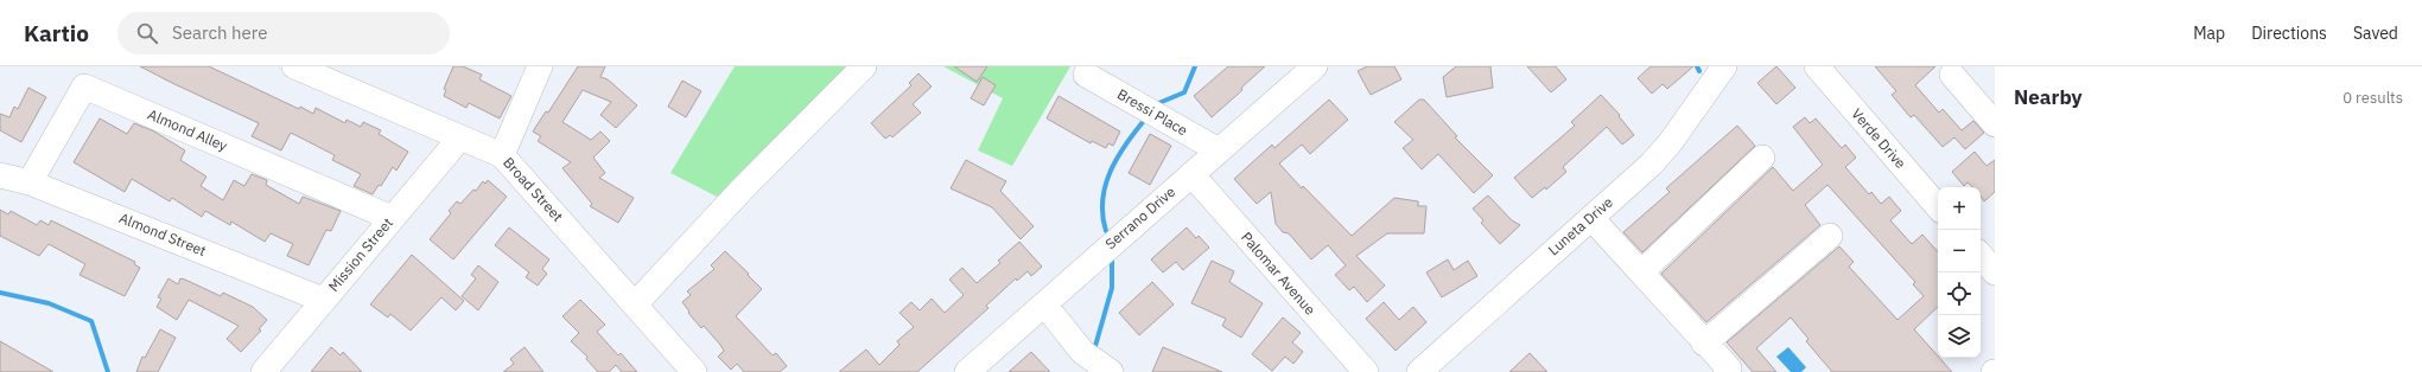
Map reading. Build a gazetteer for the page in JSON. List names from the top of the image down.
{
  "streets": {
    "street": [
      "Bressi Place",
      "Almond Alley",
      "Verde Drive",
      "Broad Street",
      "Serrano Drive",
      "Luneta Drive",
      "Almond Street",
      "Mission Street",
      "Palomar Avenue"
    ]
  },
  "crossings": [
    ["Bressi Place", "Serrano Drive"],
    ["Almond Alley", "Almond Street"],
    ["Almond Alley", "Mission Street"],
    ["Broad Street", "Mission Street"],
    ["Serrano Drive", "Palomar Avenue"],
    ["Almond Street", "Mission Street"]
  ],
  "page": {
    "header": "Kartio",
    "search": "Search here",
    "nav": ["Map", "Directions", "Saved"],
    "heading": ["Nearby", "0 results"],
    "map_buttons": ["+", "−"]
  }
}
